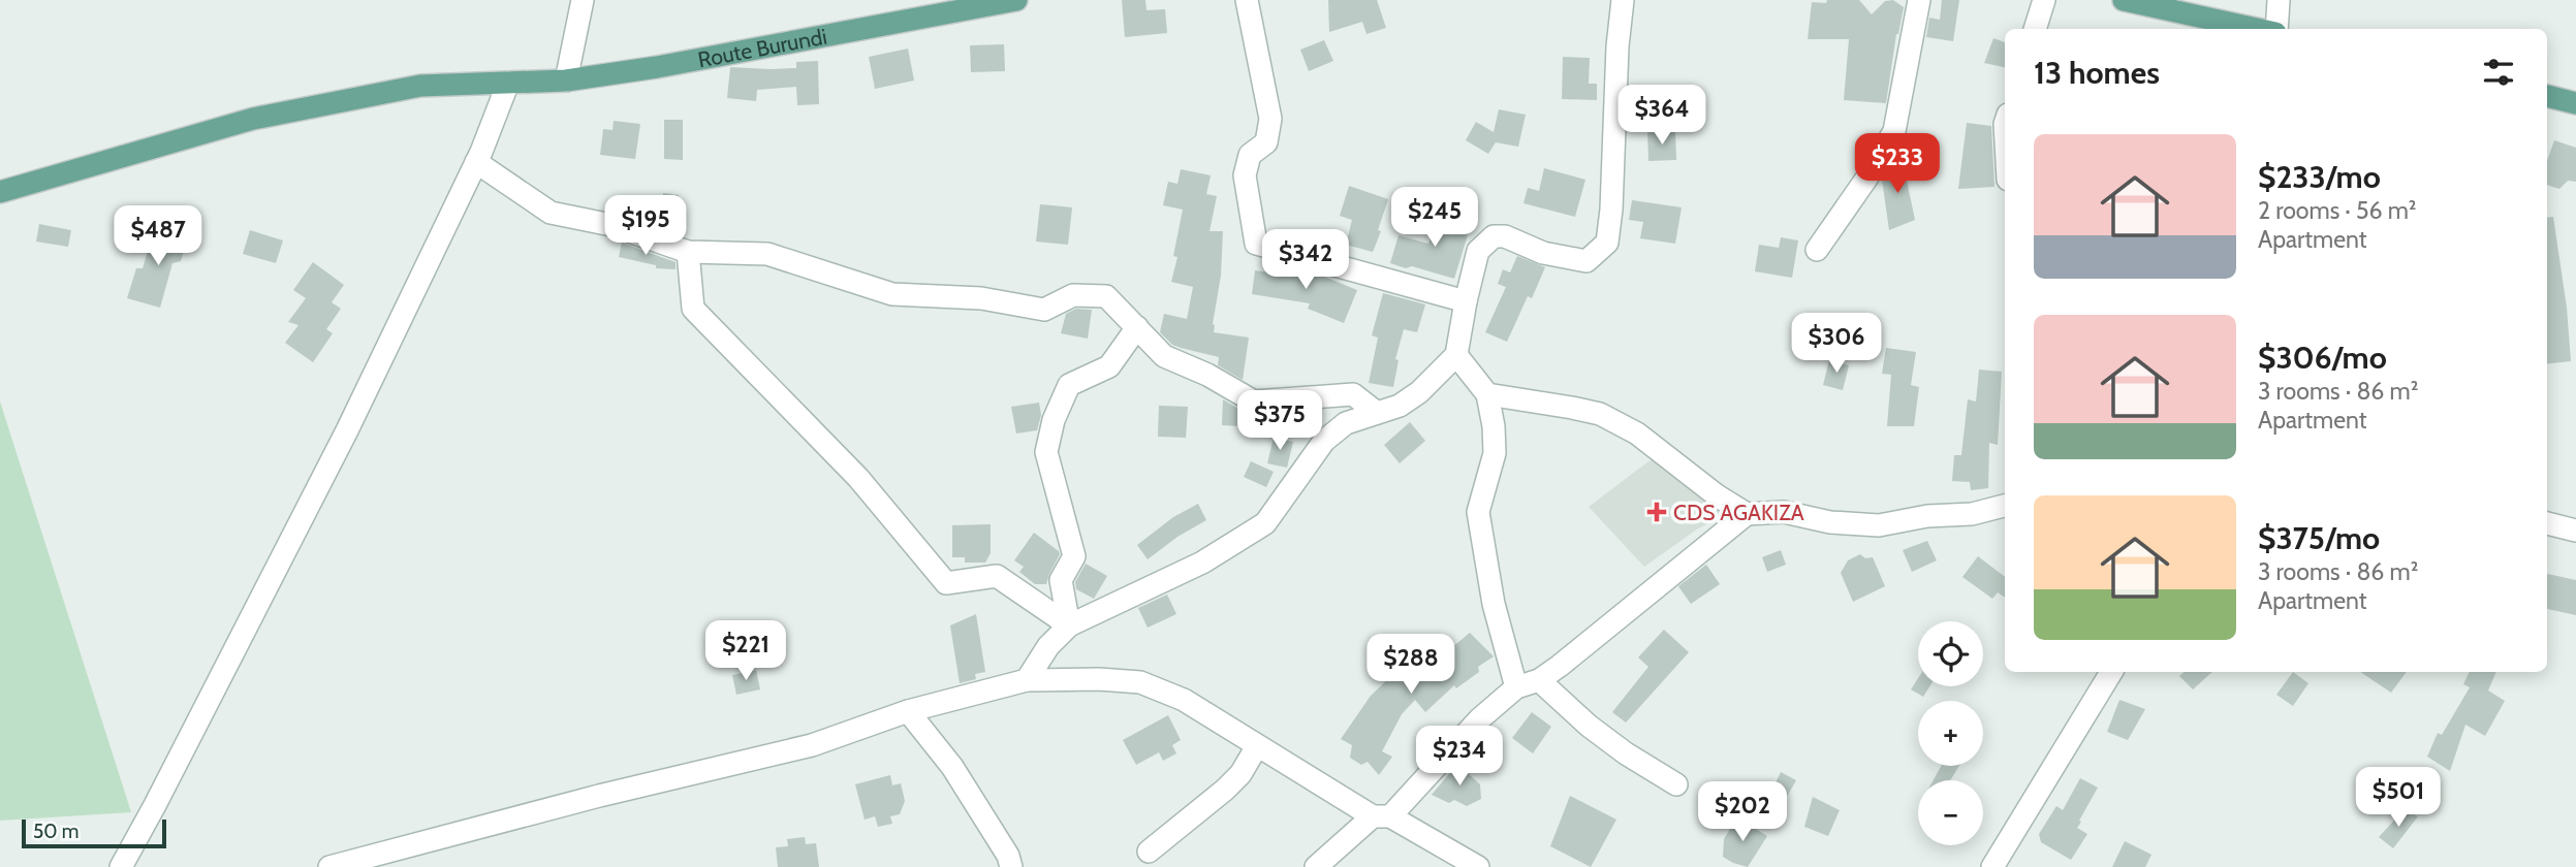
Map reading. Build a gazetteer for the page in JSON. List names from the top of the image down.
{
  "streets": {
    "main road": ["Route Burundi"]
  },
  "places": {
    "health": ["CDS AGAKIZA"]
  },
  "scale_bar": "50 m",
  "page": {
    "heading": "13 homes",
    "price": [
      "$364",
      "$233",
      "$245",
      "$195",
      "$487",
      "$342",
      "$306",
      "$375",
      "$221",
      "$288",
      "$234",
      "$501",
      "$202"
    ],
    "list": [
      {
        "name": "$233/mo",
        "note": "2 rooms · 56 m² · Apartment"
      },
      {
        "name": "$306/mo",
        "note": "3 rooms · 86 m² · Apartment"
      },
      {
        "name": "$375/mo",
        "note": "3 rooms · 86 m² · Apartment"
      }
    ],
    "map_buttons": ["+", "−"],
    "scale": "50 m"
  }
}
